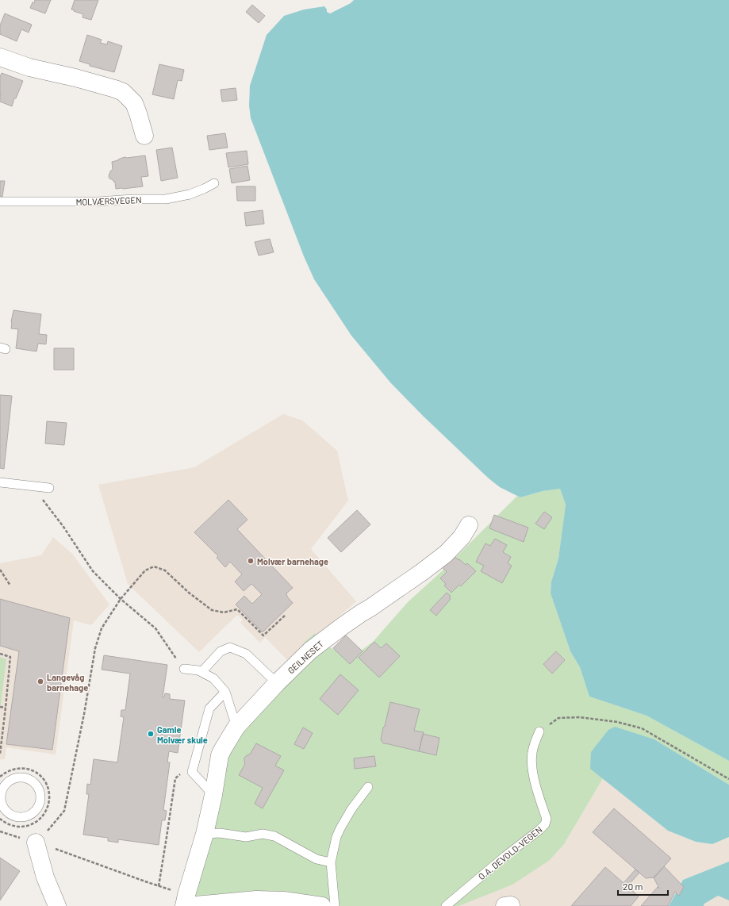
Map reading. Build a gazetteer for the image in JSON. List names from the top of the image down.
{
  "streets": {
    "street": ["GEILNESET"],
    "lane": ["MOLVÆRSVEGEN", "O.A. DEVOLD-VEGEN"]
  },
  "places": ["Molvær barnehage", "Langevåg barnehage", "Gamle Molvær skule"],
  "scale_bar": "20 m"
}
